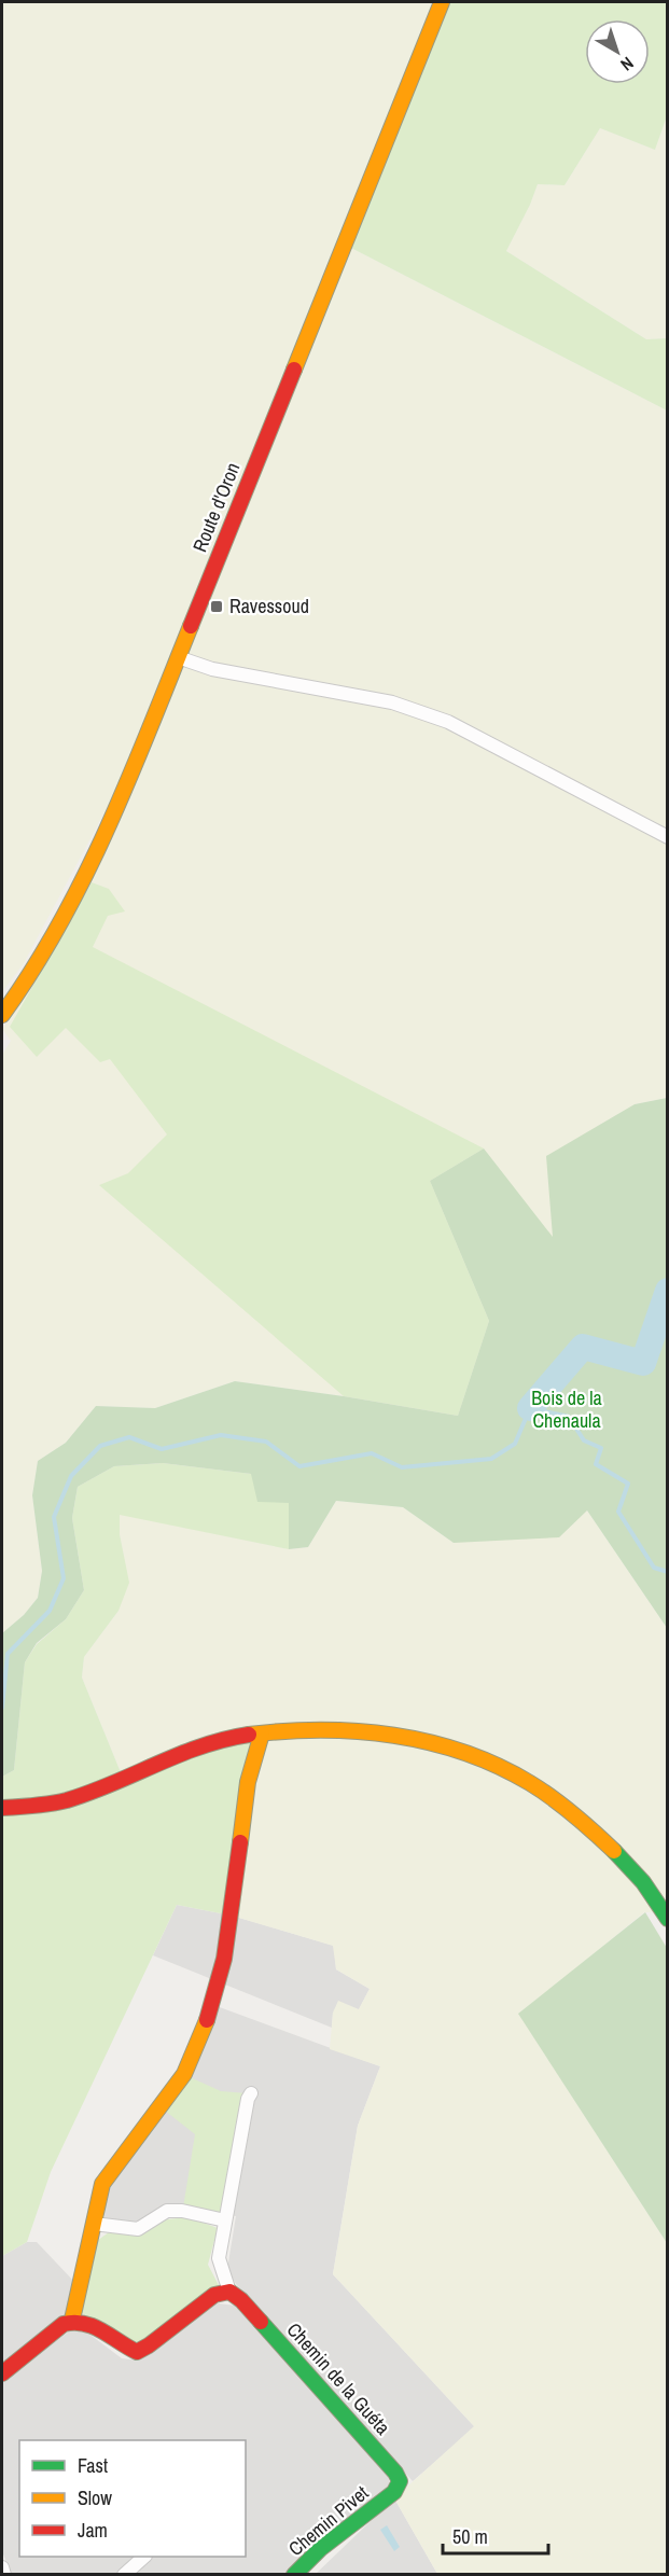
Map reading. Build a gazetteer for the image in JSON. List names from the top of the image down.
{
  "streets": {
    "main road": ["Route d'Oron", "Chemin de la Guéta", "Chemin Pivet"]
  },
  "crossings": [
    ["Chemin de la Guéta", "Chemin Pivet"]
  ],
  "parks": ["Bois de la Chenaula"],
  "places": {
    "transit": ["Ravessoud"]
  },
  "legend": ["Fast", "Slow", "Jam"],
  "scale_bar": "50 m",
  "north": "bottom right"
}
